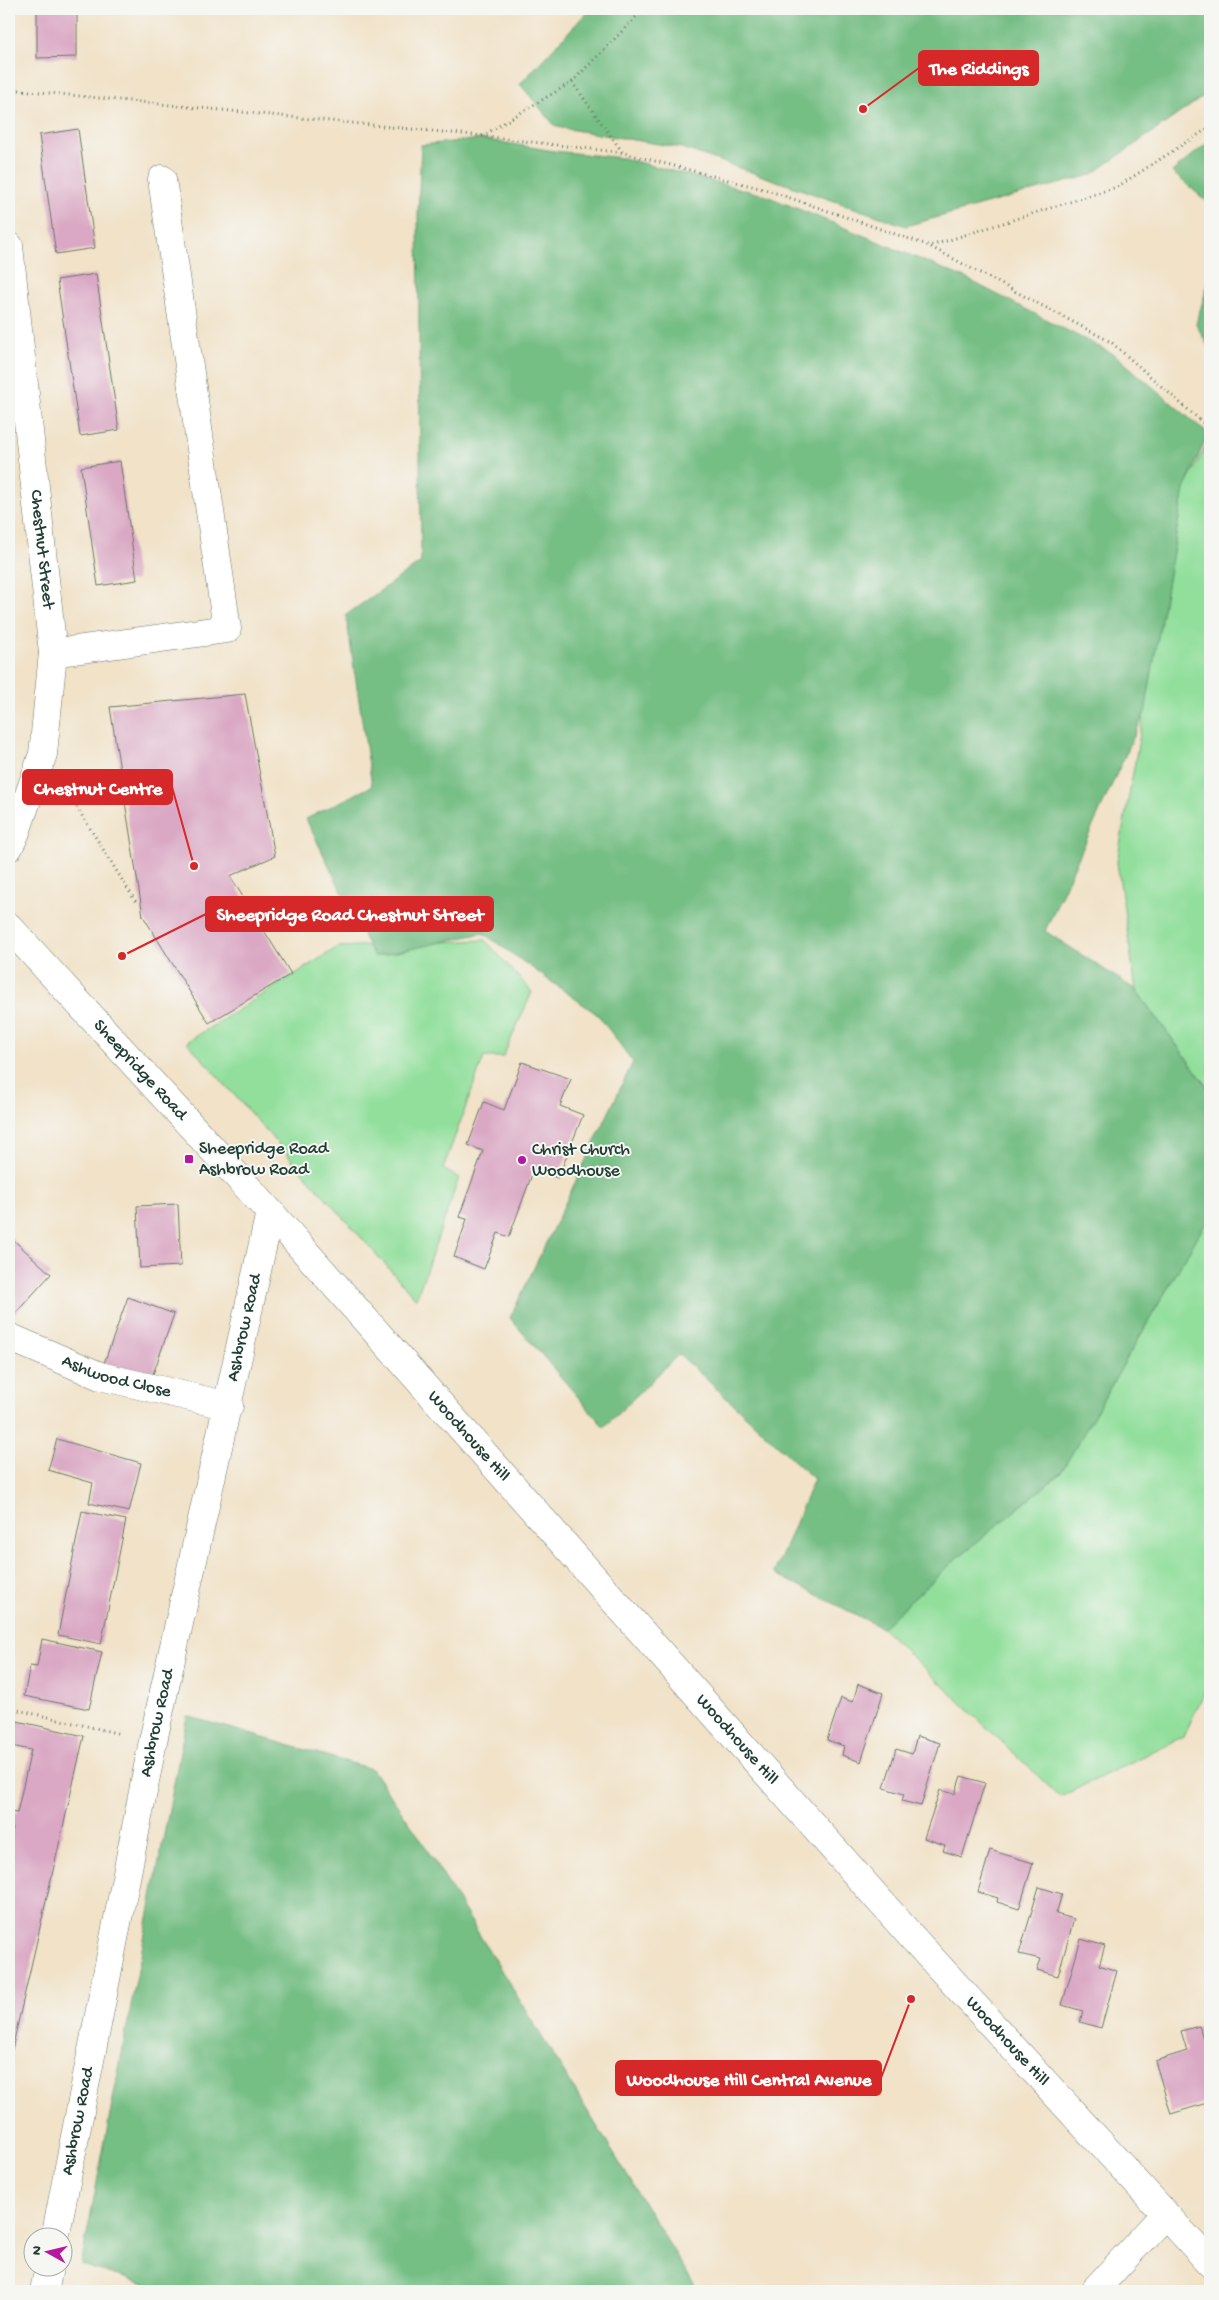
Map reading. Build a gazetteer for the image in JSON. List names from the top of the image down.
{
  "streets": {
    "street": [
      "Chestnut Street",
      "Sheepridge Road",
      "Ashbrow Road",
      "Ashwood Close",
      "Woodhouse Hill"
    ]
  },
  "crossings": [
    ["Sheepridge Road", "Ashbrow Road"],
    ["Sheepridge Road", "Woodhouse Hill"],
    ["Ashbrow Road", "Ashwood Close"],
    ["Ashbrow Road", "Woodhouse Hill"]
  ],
  "places": {
    "other": [
      "The Riddings",
      "Chestnut Centre",
      "Sheepridge Road Chestnut Street",
      "Christ Church Woodhouse",
      "Woodhouse Hill Central Avenue"
    ],
    "transit": ["Sheepridge Road Ashbrow Road"]
  },
  "north": "left"
}
